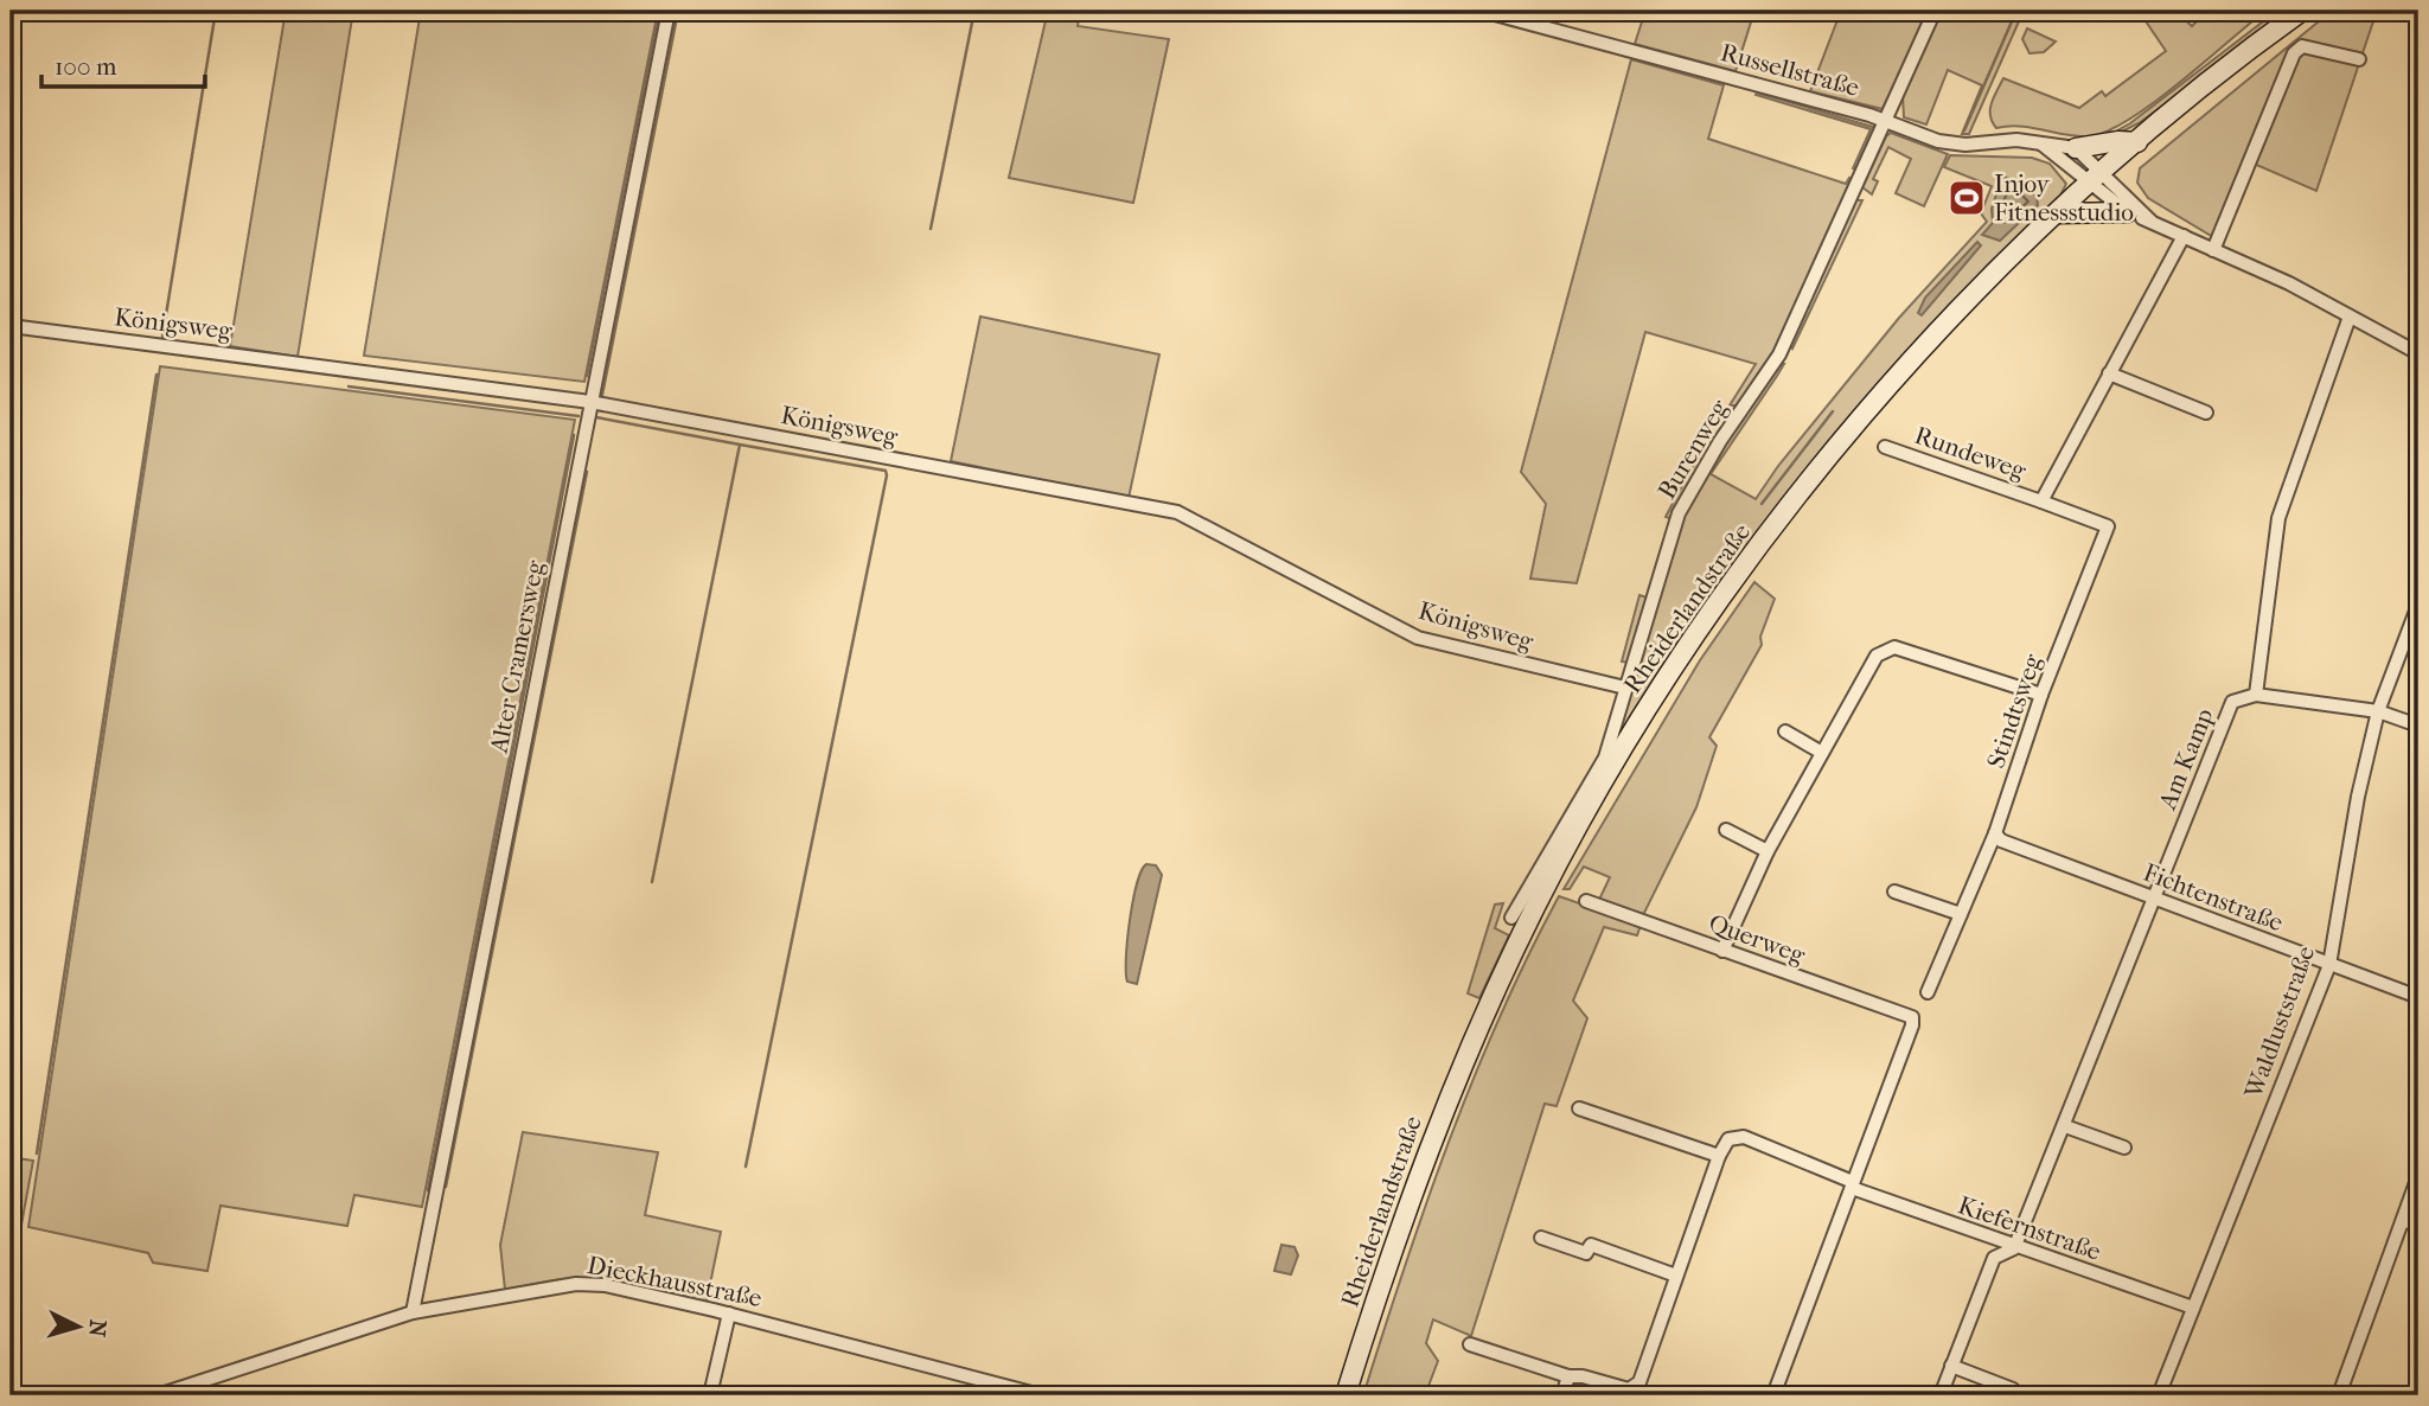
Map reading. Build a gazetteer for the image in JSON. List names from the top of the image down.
{
  "streets": {
    "main road": ["Rheiderlandstraße"],
    "street": [
      "Russellstraße",
      "Königsweg",
      "Burenweg",
      "Rundeweg",
      "Alter Cramersweg",
      "Stindtsweg",
      "Am Kamp",
      "Fichtenstraße",
      "Querweg",
      "Waldluststraße",
      "Kiefernstraße",
      "Dieckhausstraße"
    ]
  },
  "crossings": [
    ["Russellstraße", "Burenweg"],
    ["Königsweg", "Burenweg"],
    ["Königsweg", "Alter Cramersweg"],
    ["Rundeweg", "Stindtsweg"],
    ["Alter Cramersweg", "Dieckhausstraße"],
    ["Stindtsweg", "Fichtenstraße"],
    ["Am Kamp", "Fichtenstraße"],
    ["Am Kamp", "Kiefernstraße"],
    ["Fichtenstraße", "Waldluststraße"],
    ["Querweg", "Kiefernstraße"],
    ["Waldluststraße", "Kiefernstraße"]
  ],
  "places": {
    "sports": ["Injoy Fitnessstudio"]
  },
  "scale_bar": "100 m",
  "north": "right"
}
